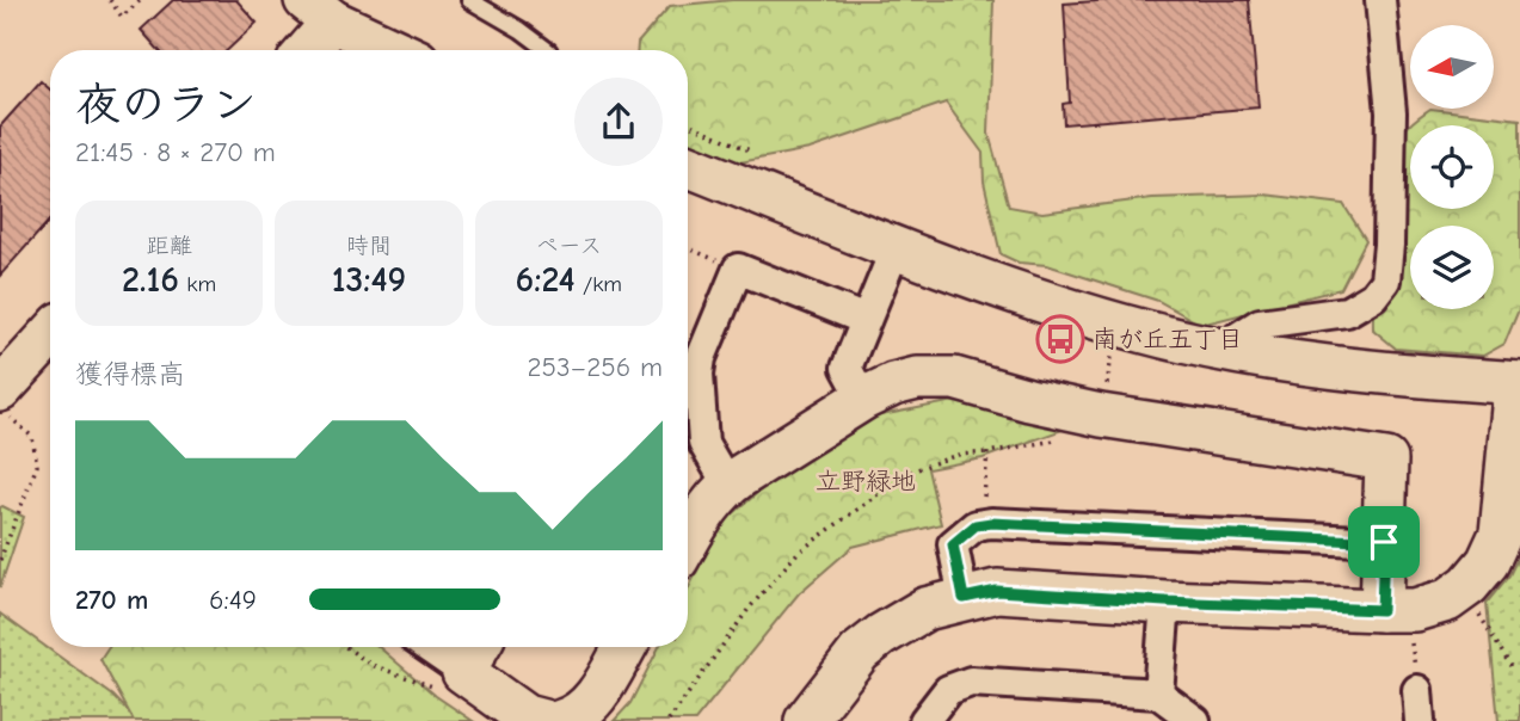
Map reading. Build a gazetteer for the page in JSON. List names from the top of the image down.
{
  "parks": ["立野緑地"],
  "places": {
    "bus stop": ["南が丘五丁目"]
  },
  "north": "left",
  "page": {
    "heading": ["夜のラン", "21:45 · 8 × 270 m"],
    "stats": [
      ["距離", "2.16 km"],
      ["時間", "13:49"],
      ["ペース", "6:24 /km"]
    ],
    "chart": ["獲得標高", "253–256 m"],
    "list": [
      {
        "name": "270 m",
        "note": "6:49"
      }
    ]
  }
}
